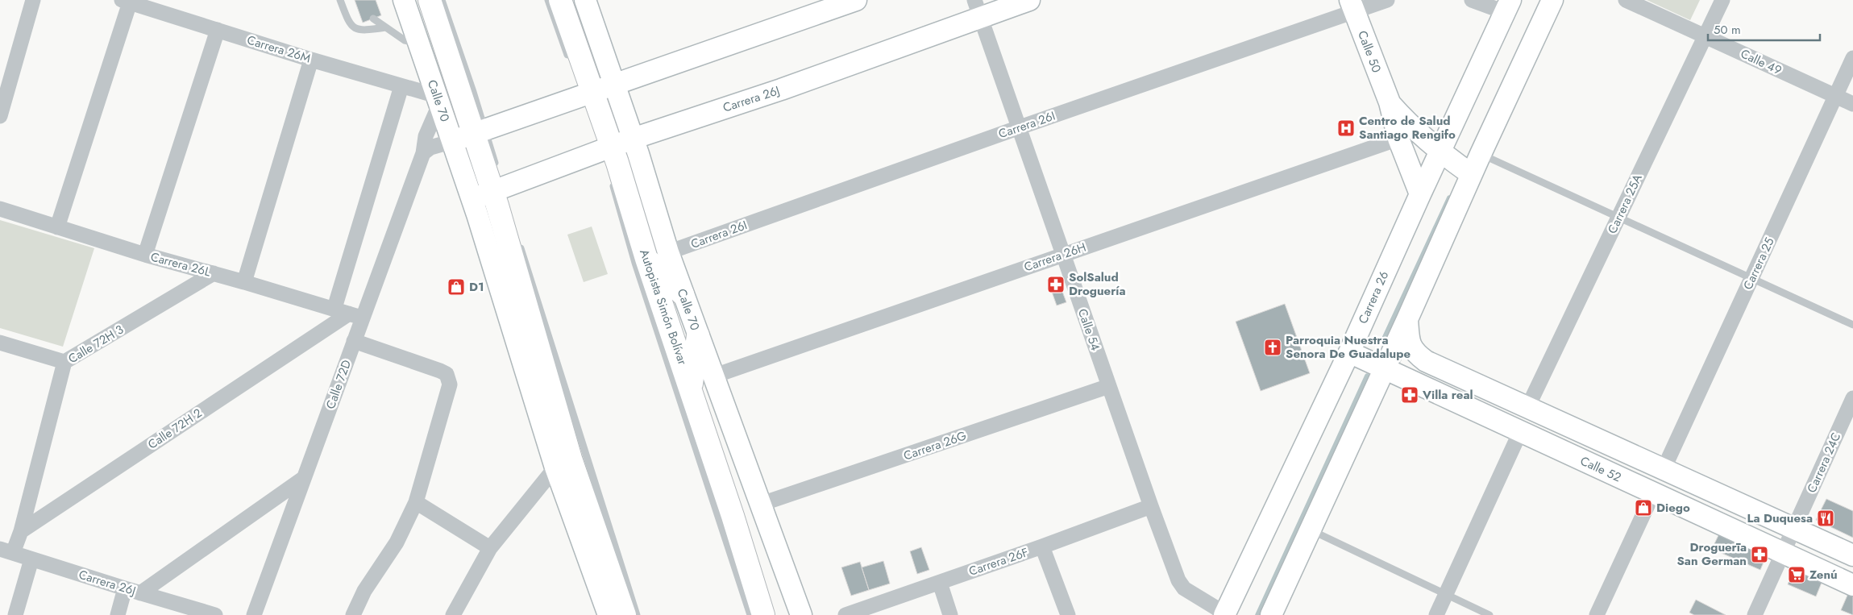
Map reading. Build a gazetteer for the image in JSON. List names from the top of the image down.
{
  "streets": {
    "highway": ["Autopista Simón Bolívar"],
    "street": [
      "Carrera 26M",
      "Calle 50",
      "Calle 49",
      "Carrera 26J",
      "Calle 70",
      "Carrera 26I",
      "Carrera 25A",
      "Carrera 26H",
      "Carrera 25",
      "Carrera 26L",
      "Carrera 26",
      "Calle 54",
      "Calle 72H 3",
      "Calle 72D",
      "Calle 72H 2",
      "Carrera 26G",
      "Carrera 24C",
      "Calle 52",
      "Carrera 26F"
    ]
  },
  "crossings": [
    ["Carrera 26M", "Calle 70"],
    ["Carrera 26M", "Calle 72D"],
    ["Calle 50", "Carrera 26I"],
    ["Calle 50", "Carrera 26H"],
    ["Calle 50", "Carrera 26"],
    ["Calle 49", "Carrera 25A"],
    ["Calle 49", "Carrera 25"],
    ["Carrera 26J", "Calle 70"],
    ["Carrera 26J", "Autopista Simón Bolívar"],
    ["Carrera 26J", "Calle 54"],
    ["Calle 70", "Carrera 26I"],
    ["Calle 70", "Carrera 26H"],
    ["Calle 70", "Calle 72D"],
    ["Calle 70", "Carrera 26G"],
    ["Carrera 26I", "Calle 54"],
    ["Carrera 26H", "Calle 54"],
    ["Carrera 26L", "Calle 72H 3"],
    ["Carrera 26L", "Calle 72D"],
    ["Carrera 26L", "Calle 72H 2"],
    ["Carrera 26", "Calle 54"],
    ["Carrera 26", "Calle 52"],
    ["Calle 54", "Carrera 26G"],
    ["Calle 54", "Carrera 26F"],
    ["Calle 72H 3", "Calle 72H 2"],
    ["Calle 72D", "Calle 72H 2"],
    ["Carrera 24C", "Calle 52"]
  ],
  "places": {
    "hospital": ["Centro de Salud Santiago Rengifo"],
    "pharmacy": ["SolSalud Droguería", "Villa real", "Droguerīa San German"],
    "shop": ["D1", "Diego"],
    "church": ["Parroquia Nuestra Senora De Guadalupe"],
    "restaurant": ["La Duquesa"],
    "supermarket": ["Zenú"]
  },
  "scale_bar": "50 m"
}
